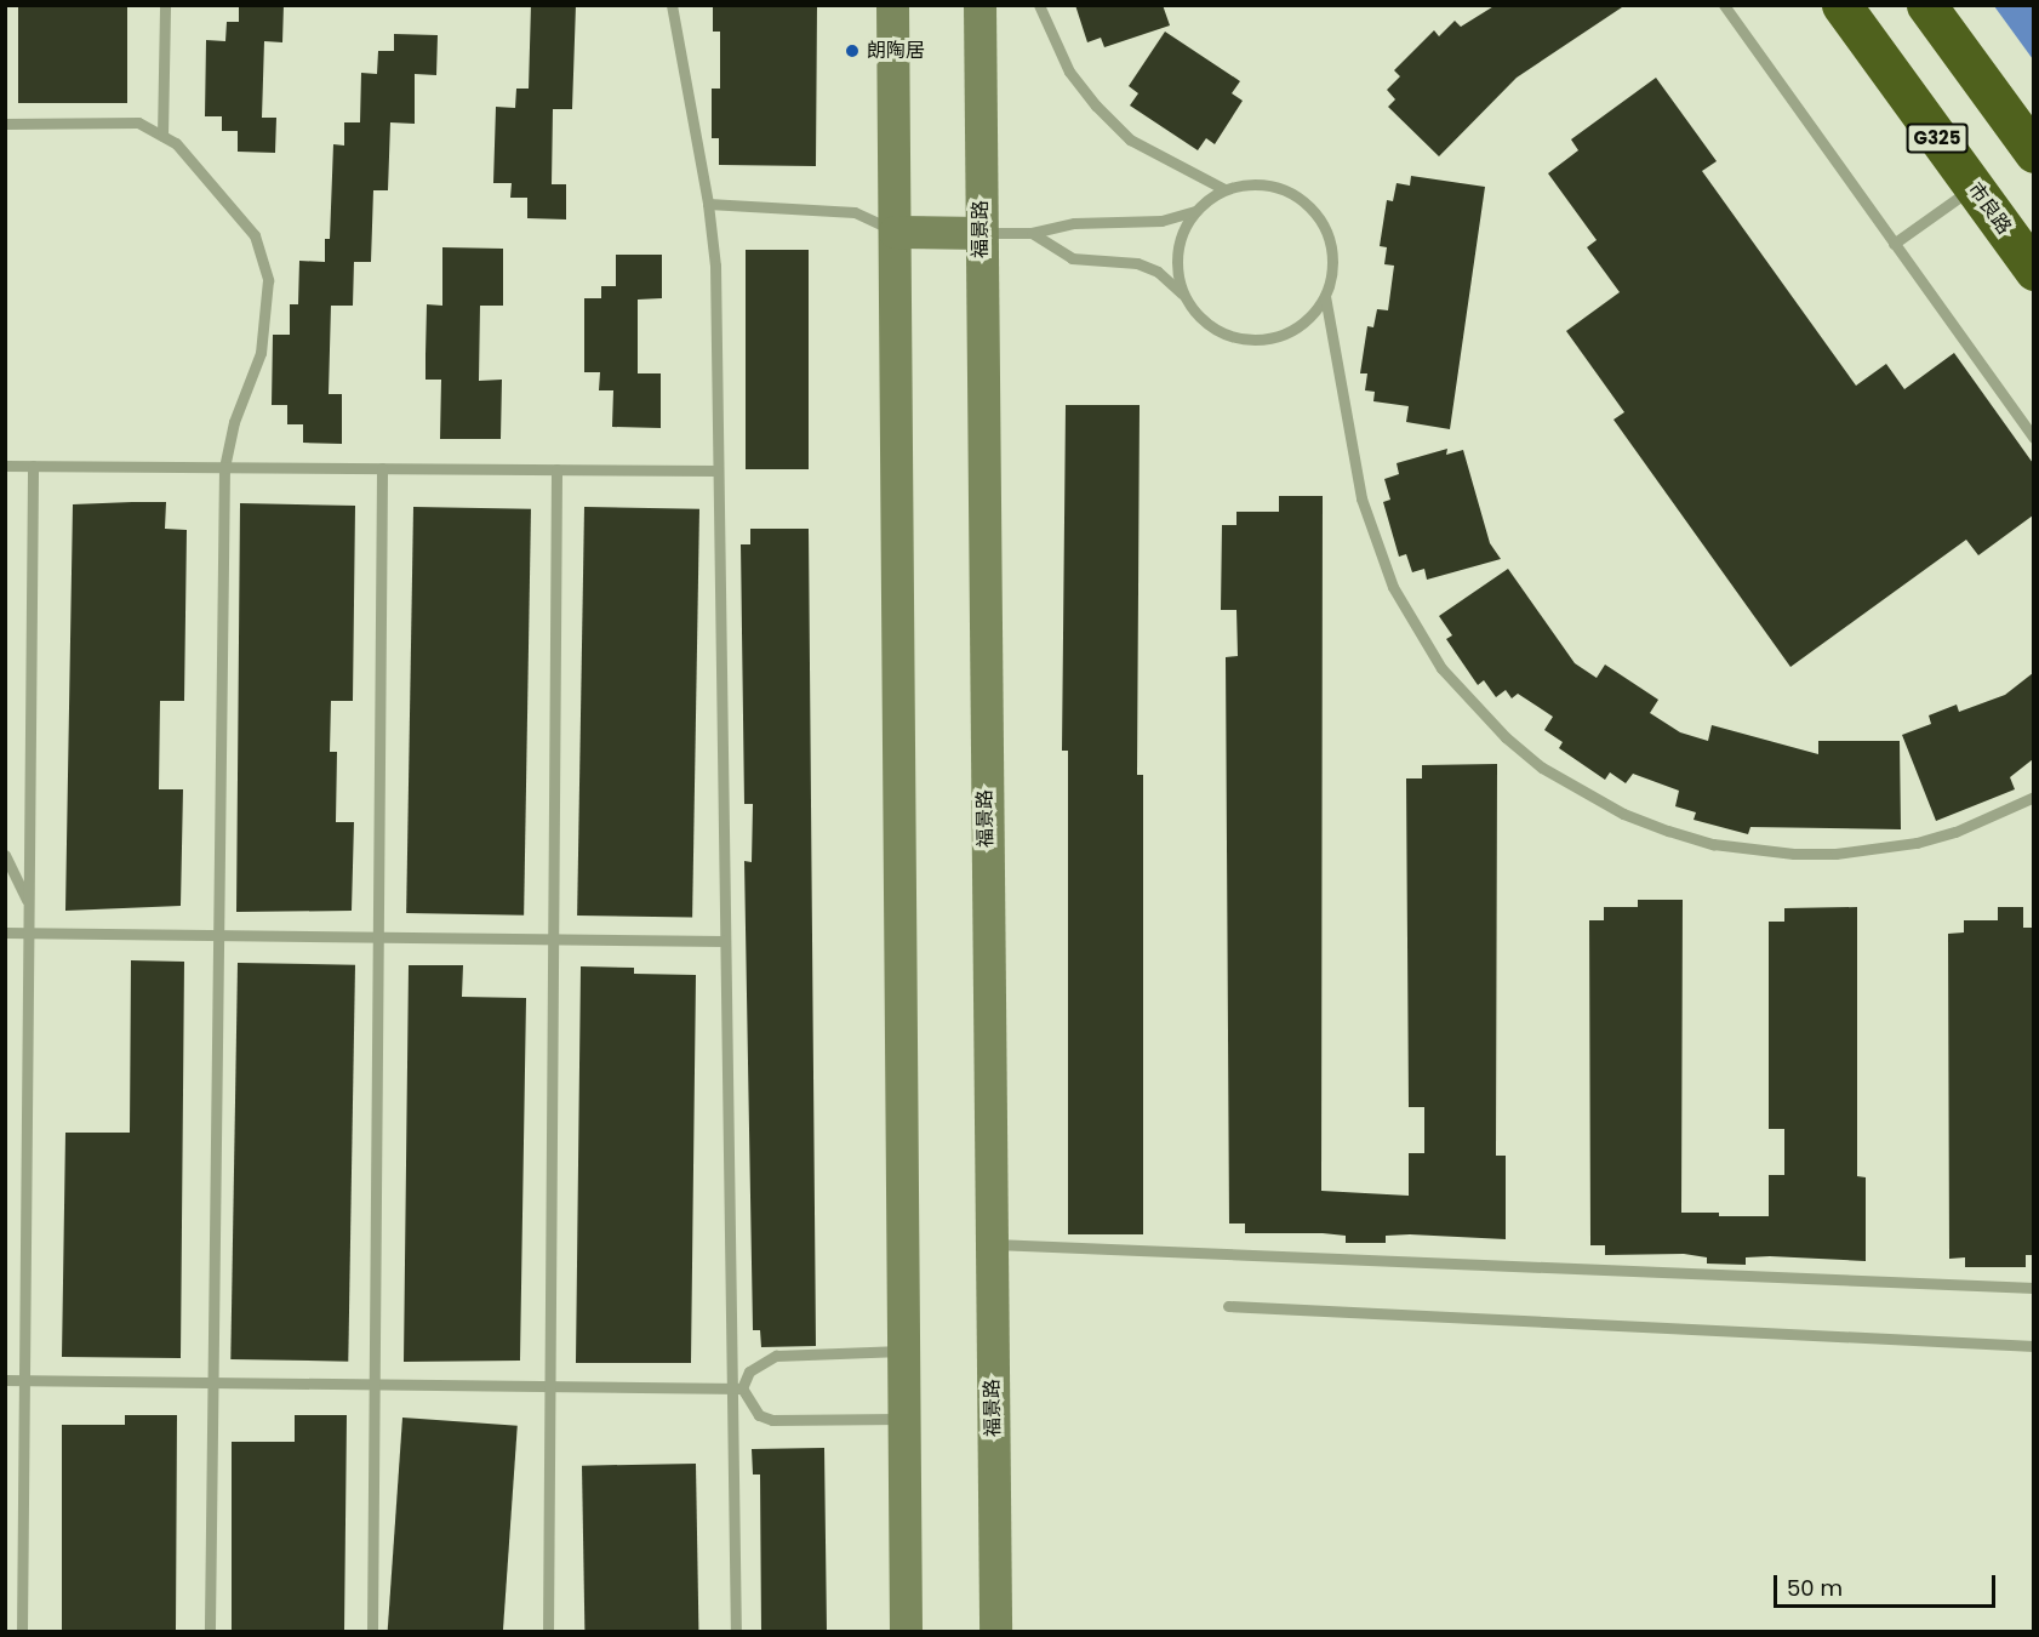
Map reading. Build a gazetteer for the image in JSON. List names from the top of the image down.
{
  "streets": {
    "highway": ["G325", "市良路"],
    "main road": ["福景路"]
  },
  "places": ["朗陶居"],
  "scale_bar": "50 m"
}
